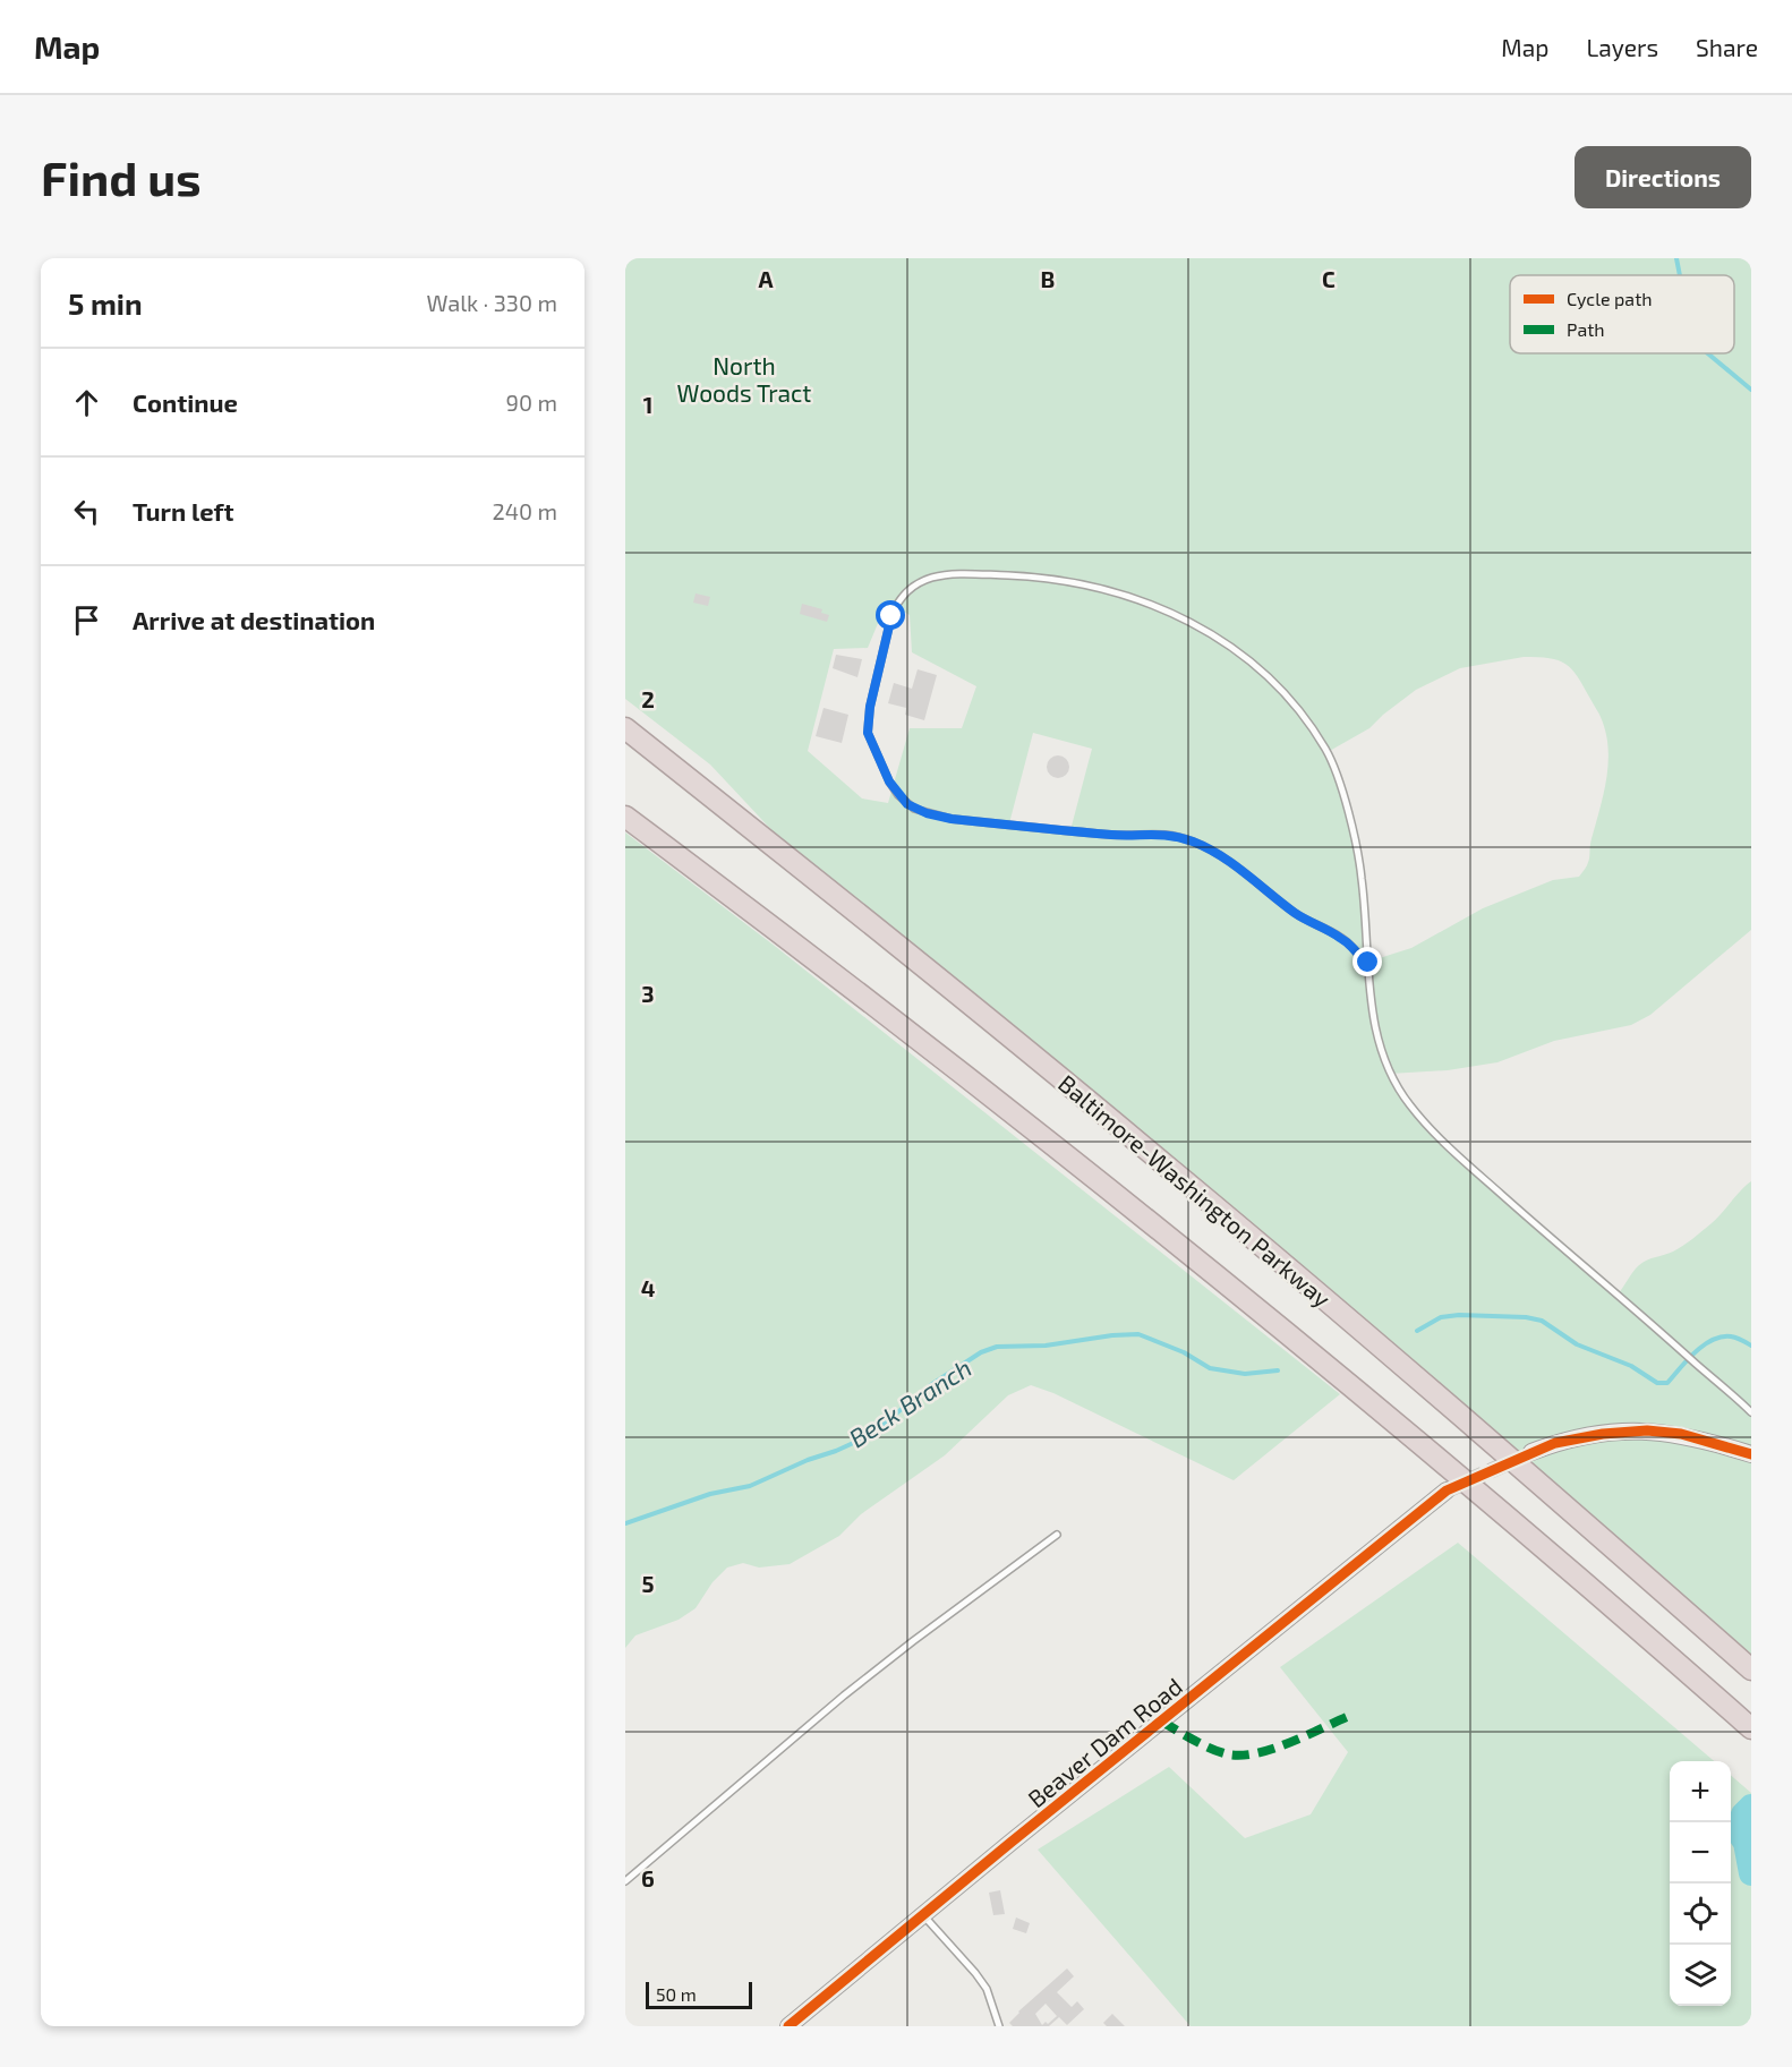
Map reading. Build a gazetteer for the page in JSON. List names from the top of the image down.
{
  "streets": {
    "highway": ["Baltimore-Washington Parkway"],
    "street": ["Beaver Dam Road"]
  },
  "water": ["Beck Branch"],
  "parks": ["North Woods Tract"],
  "legend": ["Cycle path", "Path"],
  "scale_bar": "50 m",
  "page": {
    "header": "Map",
    "nav": ["Map", "Layers", "Share"],
    "buttons": "Directions",
    "title": "Find us",
    "heading": ["5 min", "Walk · 330 m"],
    "list": [
      ["Continue", "90 m"],
      ["Turn left", "240 m"],
      "Arrive at destination"
    ],
    "map_buttons": ["+", "−"],
    "scale": "50 m"
  },
  "grid": {
    "columns": ["A", "B", "C"],
    "rows": [
      "1",
      "2",
      "3",
      "4",
      "5",
      "6"
    ]
  }
}
